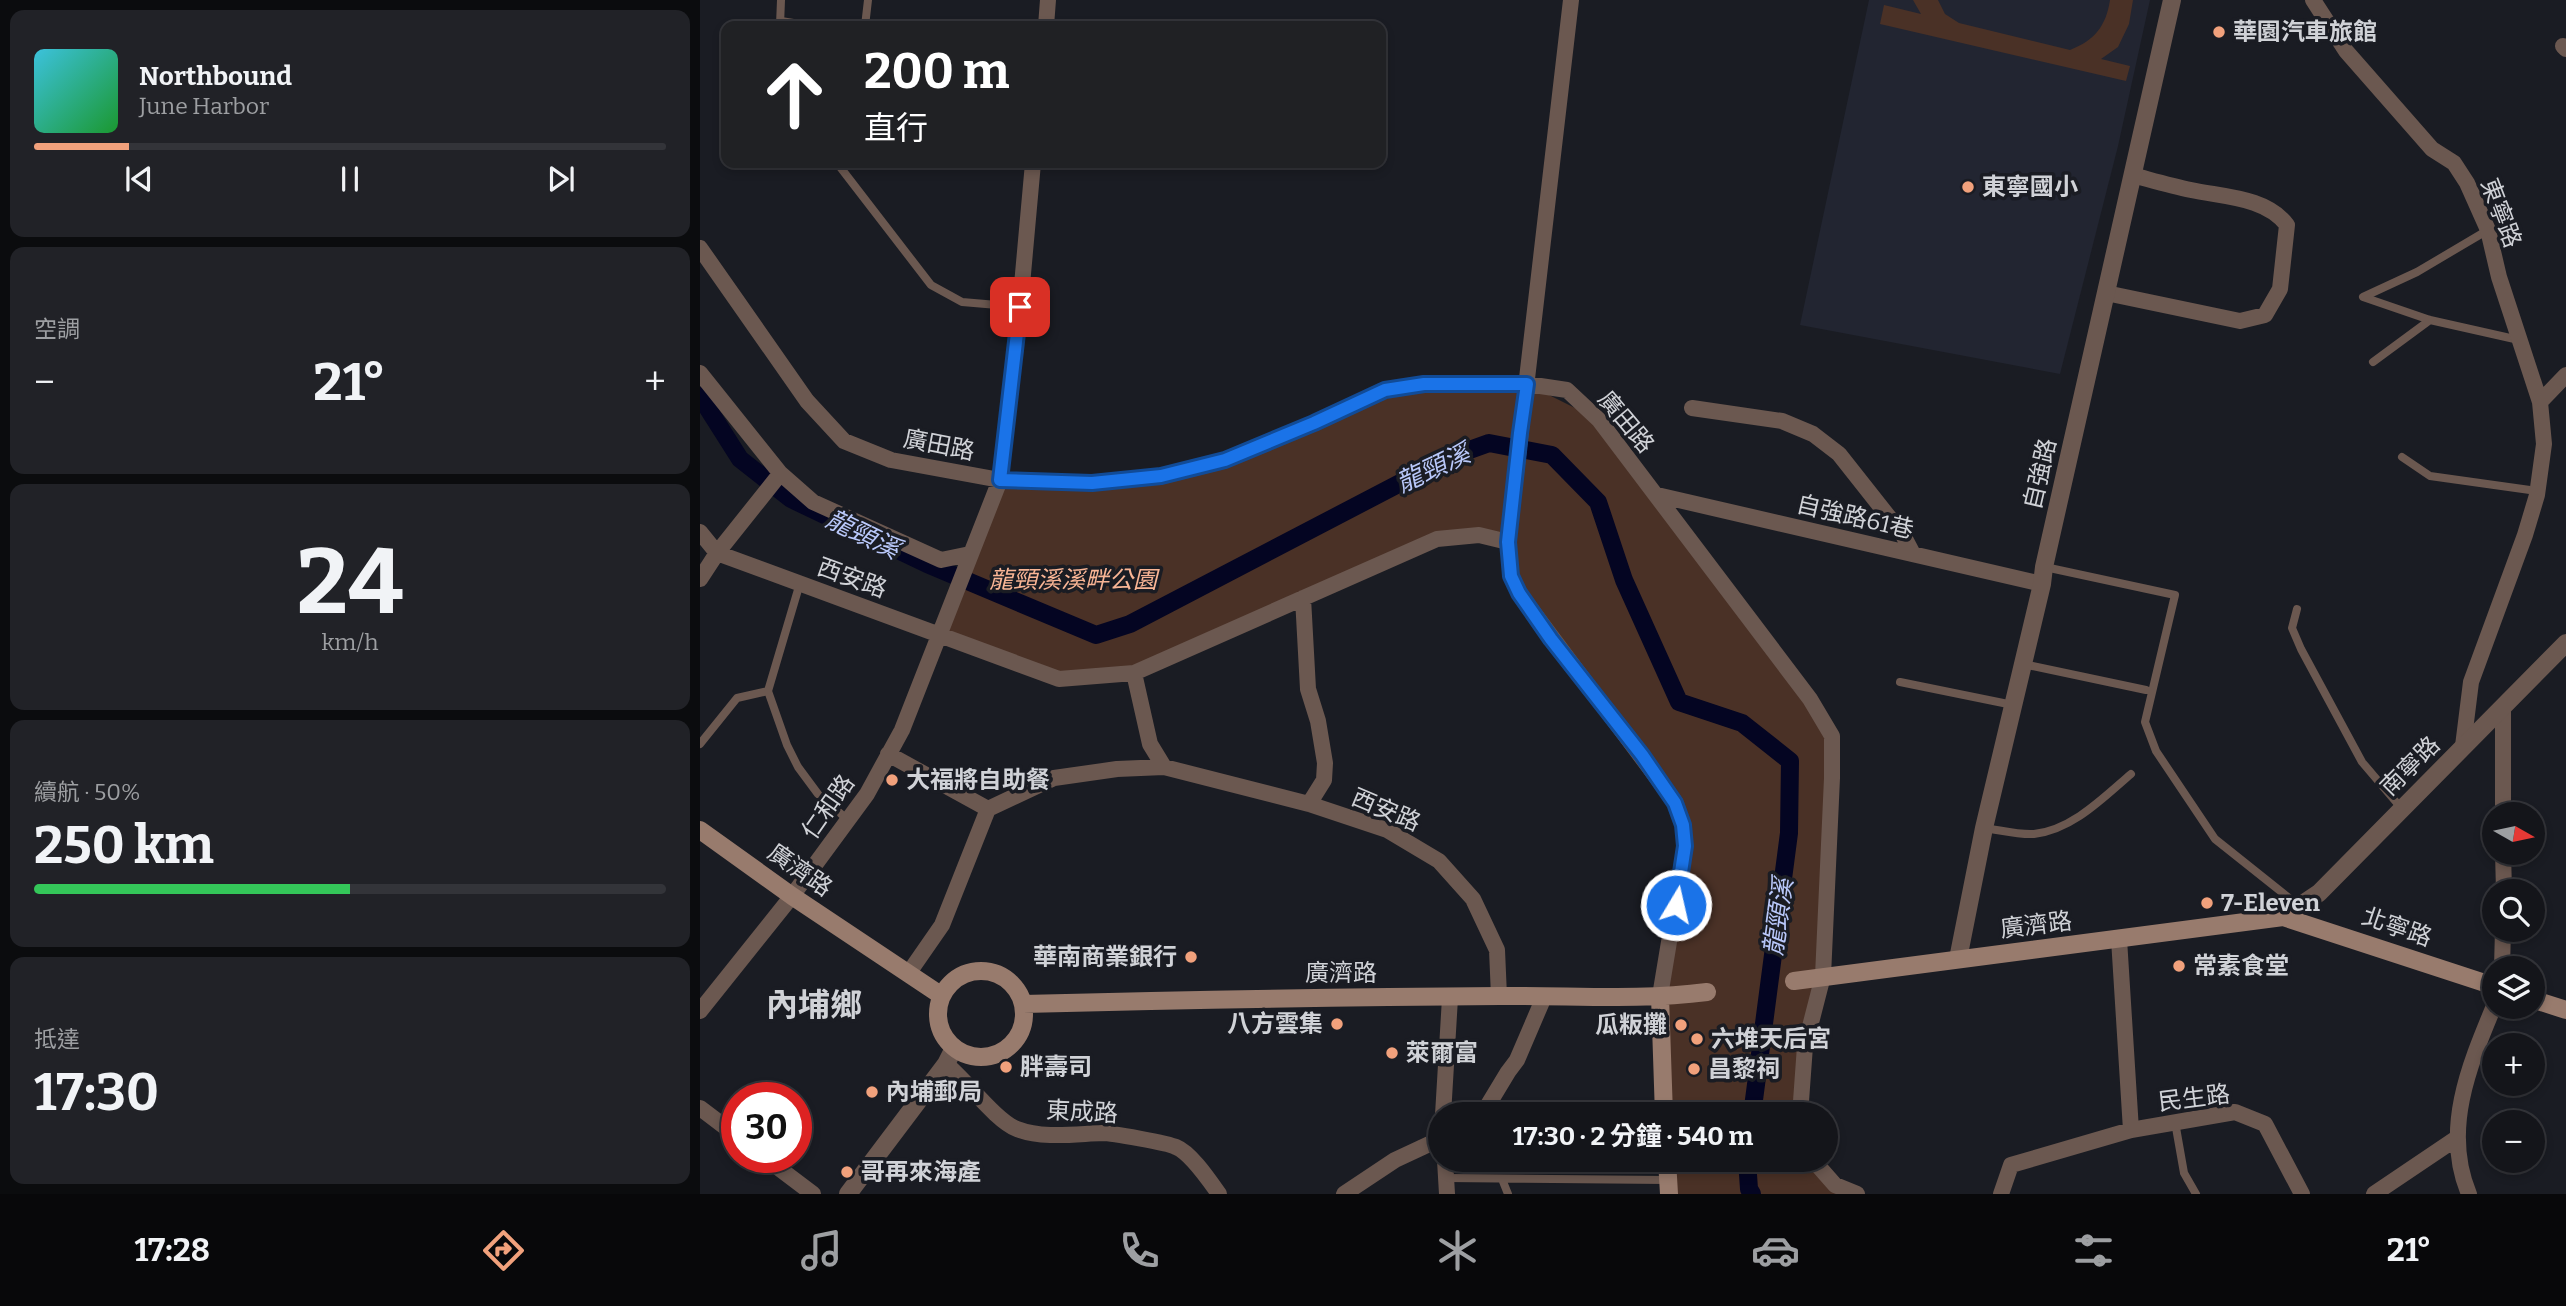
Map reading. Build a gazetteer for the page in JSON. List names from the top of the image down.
{
  "streets": {
    "main road": ["廣濟路", "北寧路"],
    "street": [
      "東寧路",
      "廣田路",
      "自強路",
      "自強路61巷",
      "西安路",
      "南寧路",
      "仁和路",
      "民生路",
      "東成路"
    ]
  },
  "crossings": [
    ["東寧路", "南寧路"],
    ["廣田路", "自強路61巷"],
    ["廣田路", "廣濟路"],
    ["自強路", "自強路61巷"],
    ["自強路", "廣濟路"],
    ["西安路", "仁和路"],
    ["西安路", "廣濟路"],
    ["南寧路", "廣濟路"],
    ["南寧路", "北寧路"],
    ["仁和路", "廣濟路"],
    ["廣濟路", "北寧路"],
    ["廣濟路", "民生路"],
    ["廣濟路", "東成路"]
  ],
  "districts": ["內埔鄉"],
  "water": ["龍頸溪"],
  "parks": ["龍頸溪溪畔公園"],
  "places": [
    "華園汽車旅館",
    "東寧國小",
    "大福將自助餐",
    "7-Eleven",
    "華南商業銀行",
    "常素食堂",
    "八方雲集",
    "瓜粄攤",
    "六堆天后宮",
    "萊爾富",
    "胖壽司",
    "昌黎祠",
    "內埔郵局",
    "哥再來海產"
  ],
  "north": "right",
  "page": {
    "turn": ["200 m", "直行"],
    "song": ["Northbound", "June Harbor"],
    "tile": [
      "空調",
      ["24", "km/h"],
      ["續航 · 50%", "250 km"],
      ["抵達", "17:30"]
    ],
    "heat": ["−", "21°", "+"],
    "map_buttons": ["+", "−"],
    "limit": "30",
    "trip": "17:30 · 2 分鐘 · 540 m",
    "tabs": ["17:28", "21°"]
  }
}
